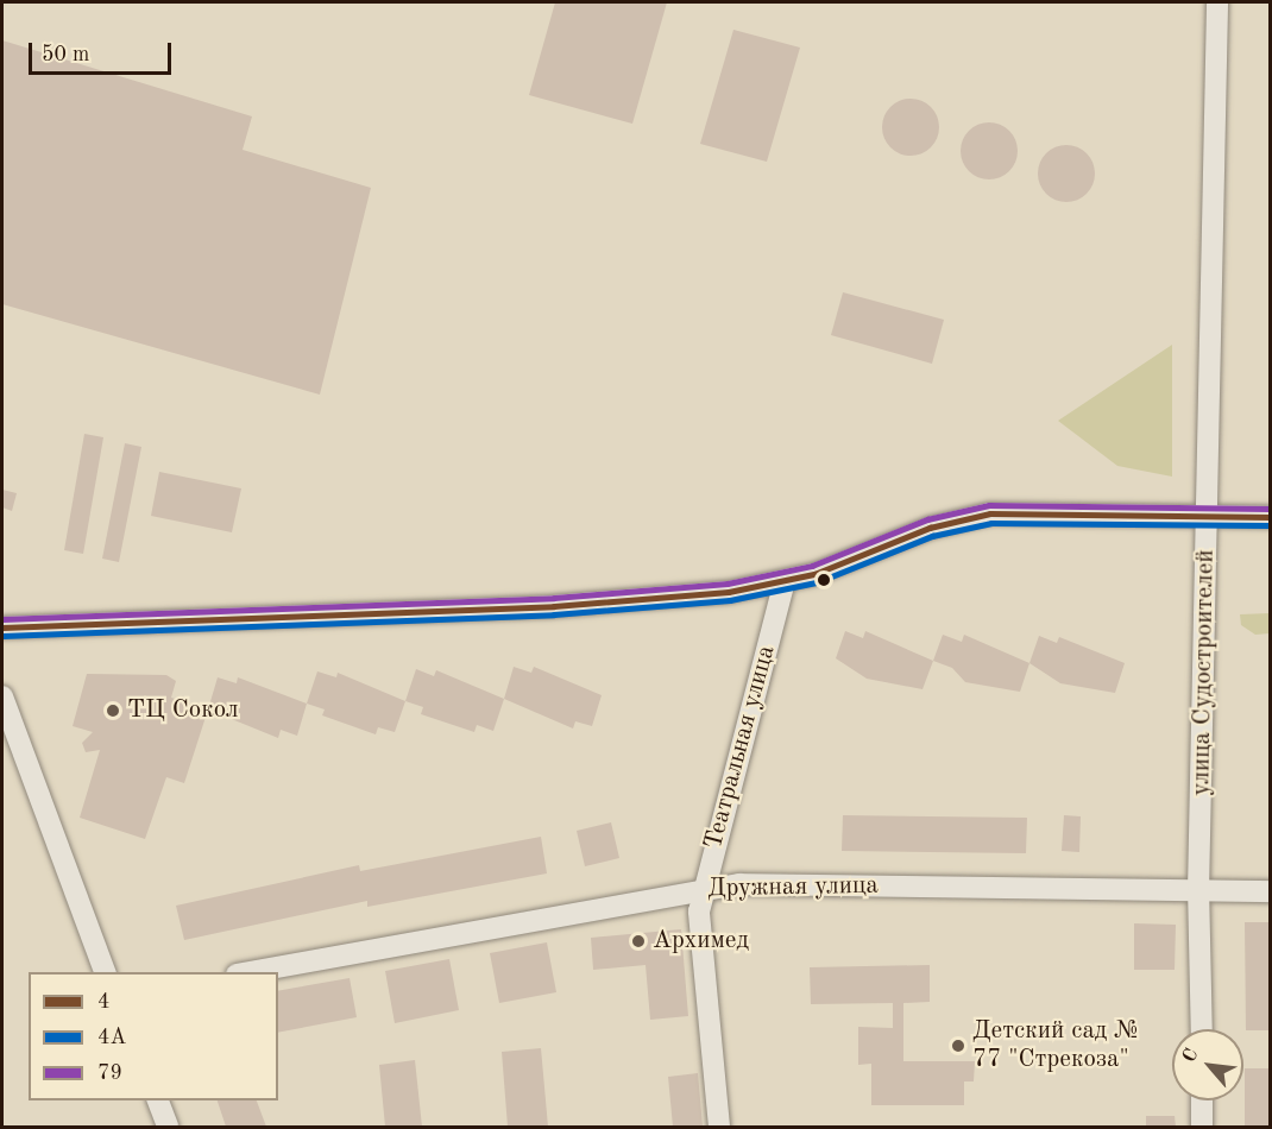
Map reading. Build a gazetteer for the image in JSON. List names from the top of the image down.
{
  "streets": {
    "street": ["улица Судостроителей", "Театральная улица", "Дружная улица"]
  },
  "crossings": [
    ["улица Судостроителей", "Дружная улица"],
    ["Театральная улица", "Дружная улица"]
  ],
  "places": ["ТЦ Сокол", "Архимед", "Детский сад № 77 \"Стрекоза\""],
  "lines": ["transit line 79", "transit line 4", "transit line 4А"],
  "legend": ["4", "4А", "79"],
  "scale_bar": "50 m",
  "north": "top left"
}
